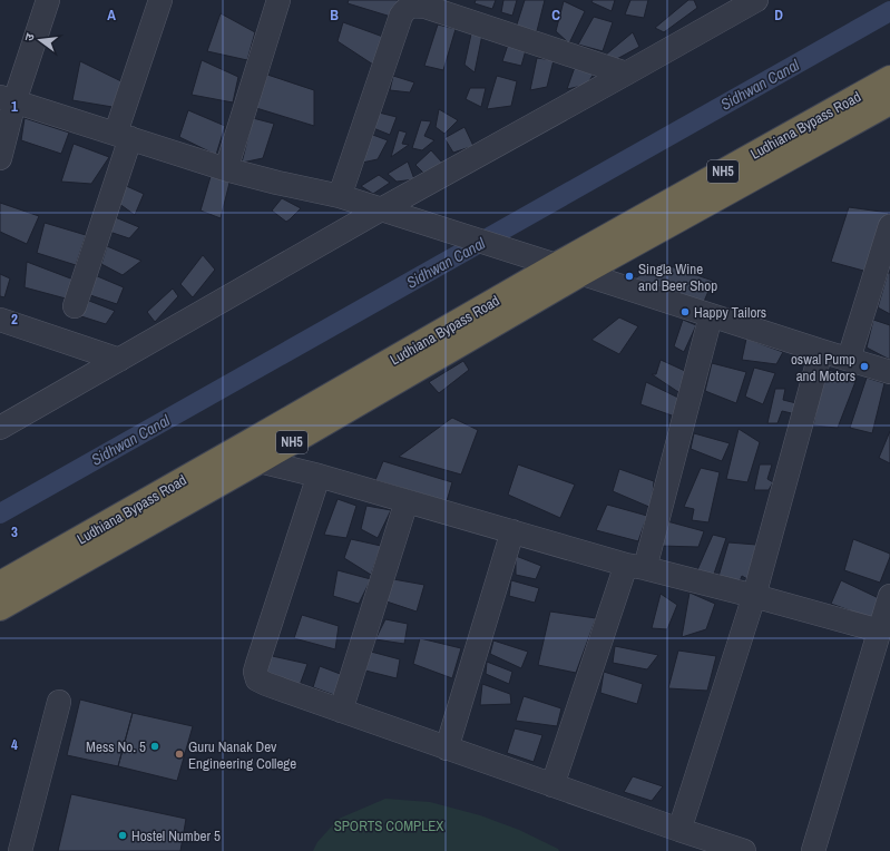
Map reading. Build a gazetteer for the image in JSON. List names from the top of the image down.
{
  "streets": {
    "highway": ["Ludhiana Bypass Road", "NH5"]
  },
  "water": ["Sidhwan Canal"],
  "parks": ["SPORTS COMPLEX"],
  "places": [
    "Singla Wine and Beer Shop",
    "Happy Tailors",
    "oswal Pump and Motors",
    "Mess No. 5",
    "Guru Nanak Dev Engineering College",
    "Hostel Number 5"
  ],
  "north": "left",
  "grid": {
    "columns": [
      "A",
      "B",
      "C",
      "D"
    ],
    "rows": [
      "1",
      "2",
      "3",
      "4"
    ]
  }
}
